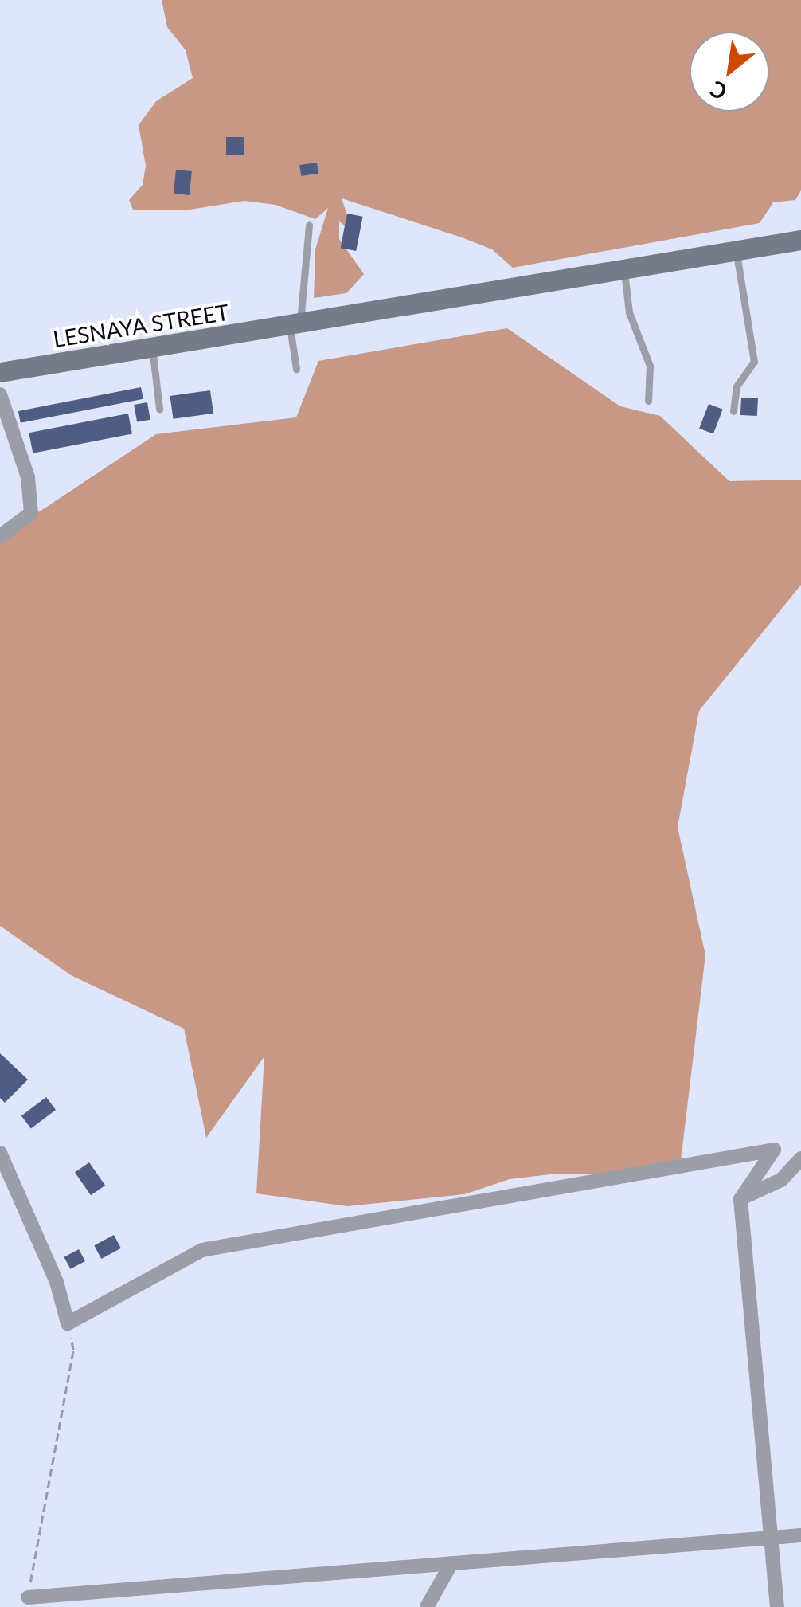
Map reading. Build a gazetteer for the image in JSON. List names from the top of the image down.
{
  "streets": {
    "street": ["LESNAYA STREET"]
  },
  "north": "bottom left"
}
